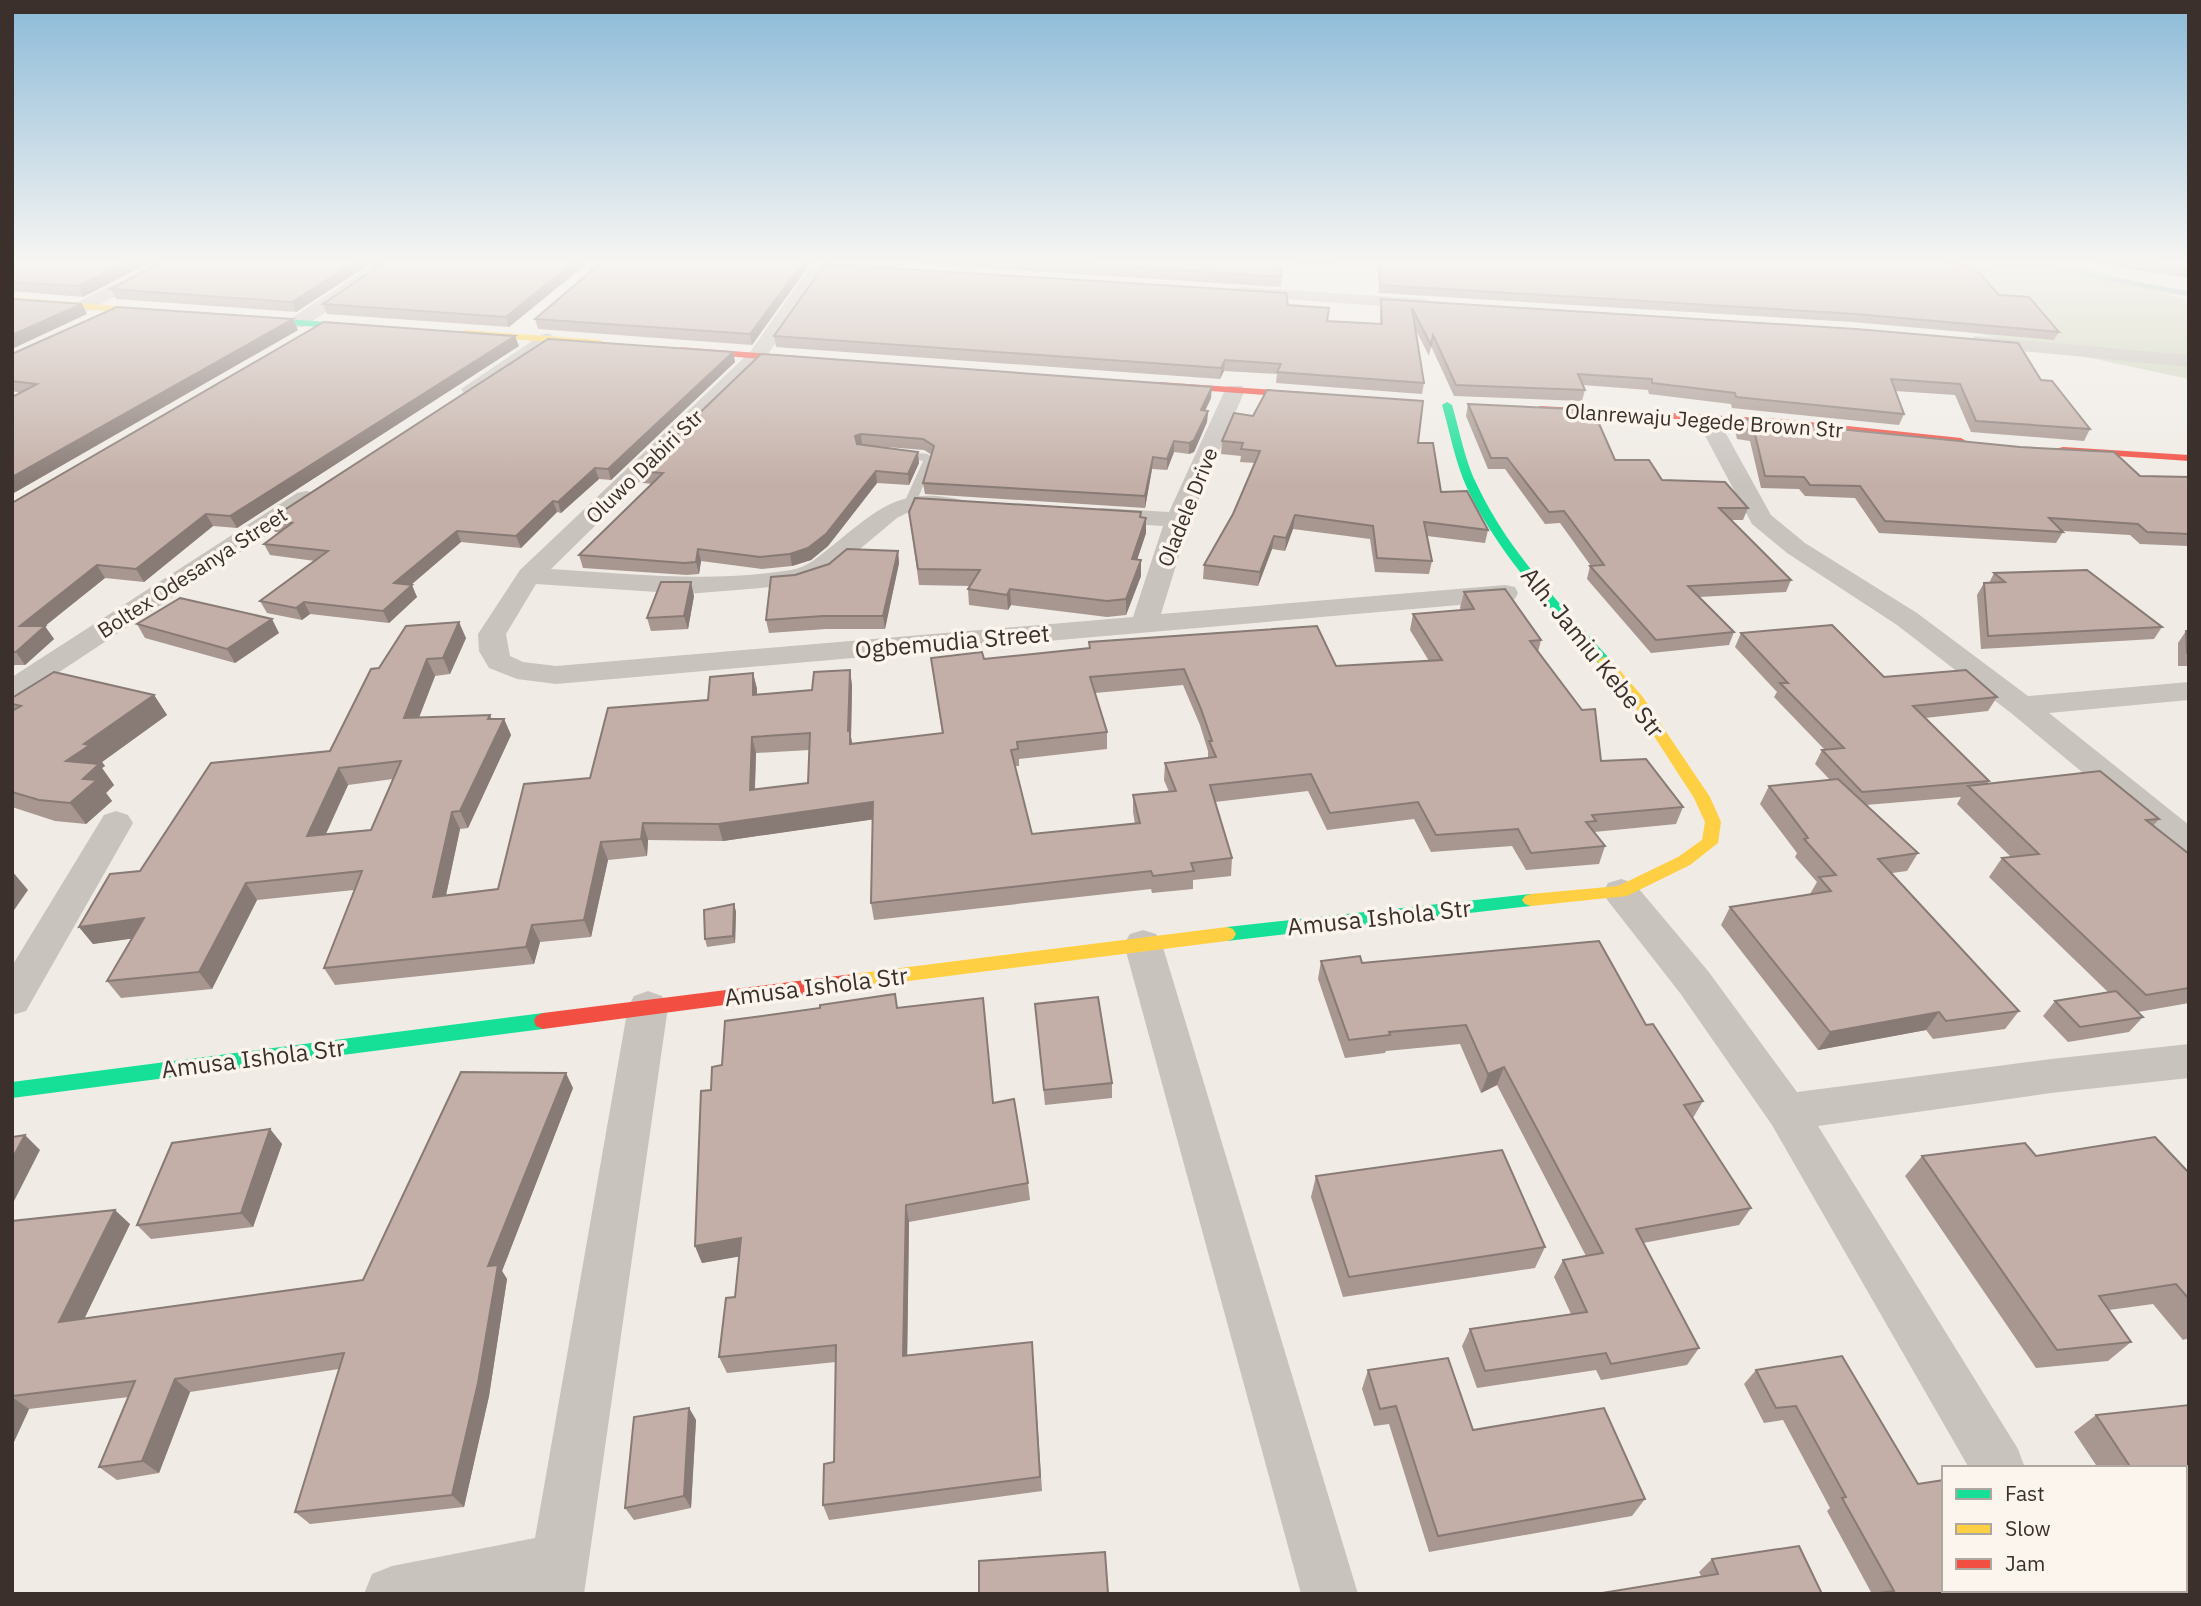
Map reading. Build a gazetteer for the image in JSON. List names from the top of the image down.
{
  "streets": {
    "street": [
      "Olanrewaju Jegede Brown Str",
      "Oluwo Dabiri Str",
      "Oladele Drive",
      "Boltex Odesanya Street",
      "Ogbemudia Street",
      "Alh. Jamiu Kebe Str",
      "Amusa Ishola Str"
    ]
  },
  "crossings": [
    ["Oluwo Dabiri Str", "Ogbemudia Street"],
    ["Oladele Drive", "Ogbemudia Street"],
    ["Alh. Jamiu Kebe Str", "Amusa Ishola Str"]
  ],
  "legend": ["Fast", "Slow", "Jam"]
}
